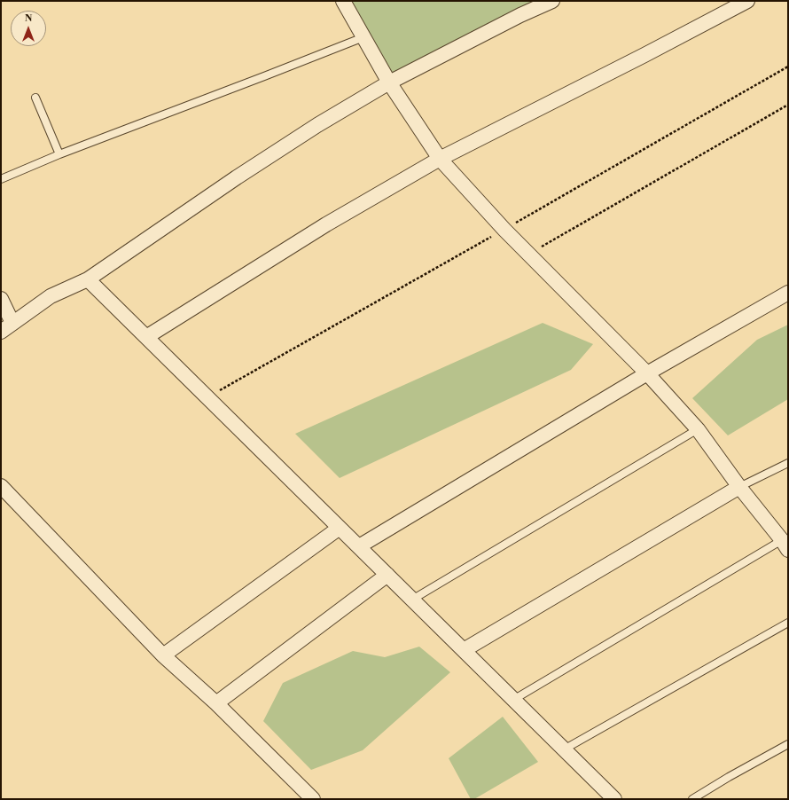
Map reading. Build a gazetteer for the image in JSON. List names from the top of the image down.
{
  "north": "top"
}
